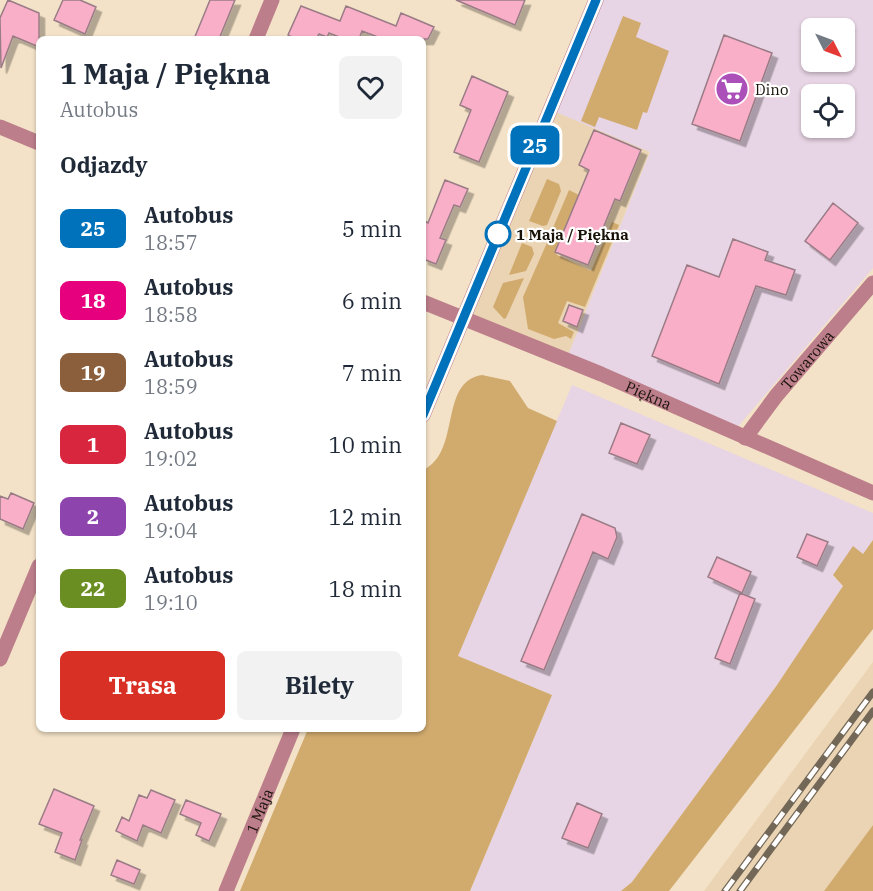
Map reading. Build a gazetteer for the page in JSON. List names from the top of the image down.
{
  "streets": {
    "street": ["Towarowa", "Piękna", "1 Maja"]
  },
  "crossings": [
    ["Towarowa", "Piękna"]
  ],
  "places": {
    "supermarket": ["Dino"],
    "other": ["1 Maja / Piękna"]
  },
  "lines": ["bus line 25"],
  "north": "bottom right",
  "page": {
    "on_map": "25",
    "heading": [
      ["1 Maja / Piękna", "Autobus"],
      "Odjazdy"
    ],
    "list": [
      {
        "mark": "25",
        "name": "Autobus",
        "note": "18:57",
        "value": "5 min"
      },
      {
        "mark": "18",
        "name": "Autobus",
        "note": "18:58",
        "value": "6 min"
      },
      {
        "mark": "19",
        "name": "Autobus",
        "note": "18:59",
        "value": "7 min"
      },
      {
        "mark": "1",
        "name": "Autobus",
        "note": "19:02",
        "value": "10 min"
      },
      {
        "mark": "2",
        "name": "Autobus",
        "note": "19:04",
        "value": "12 min"
      },
      {
        "mark": "22",
        "name": "Autobus",
        "note": "19:10",
        "value": "18 min"
      }
    ],
    "buttons": ["Trasa", "Bilety"]
  }
}
